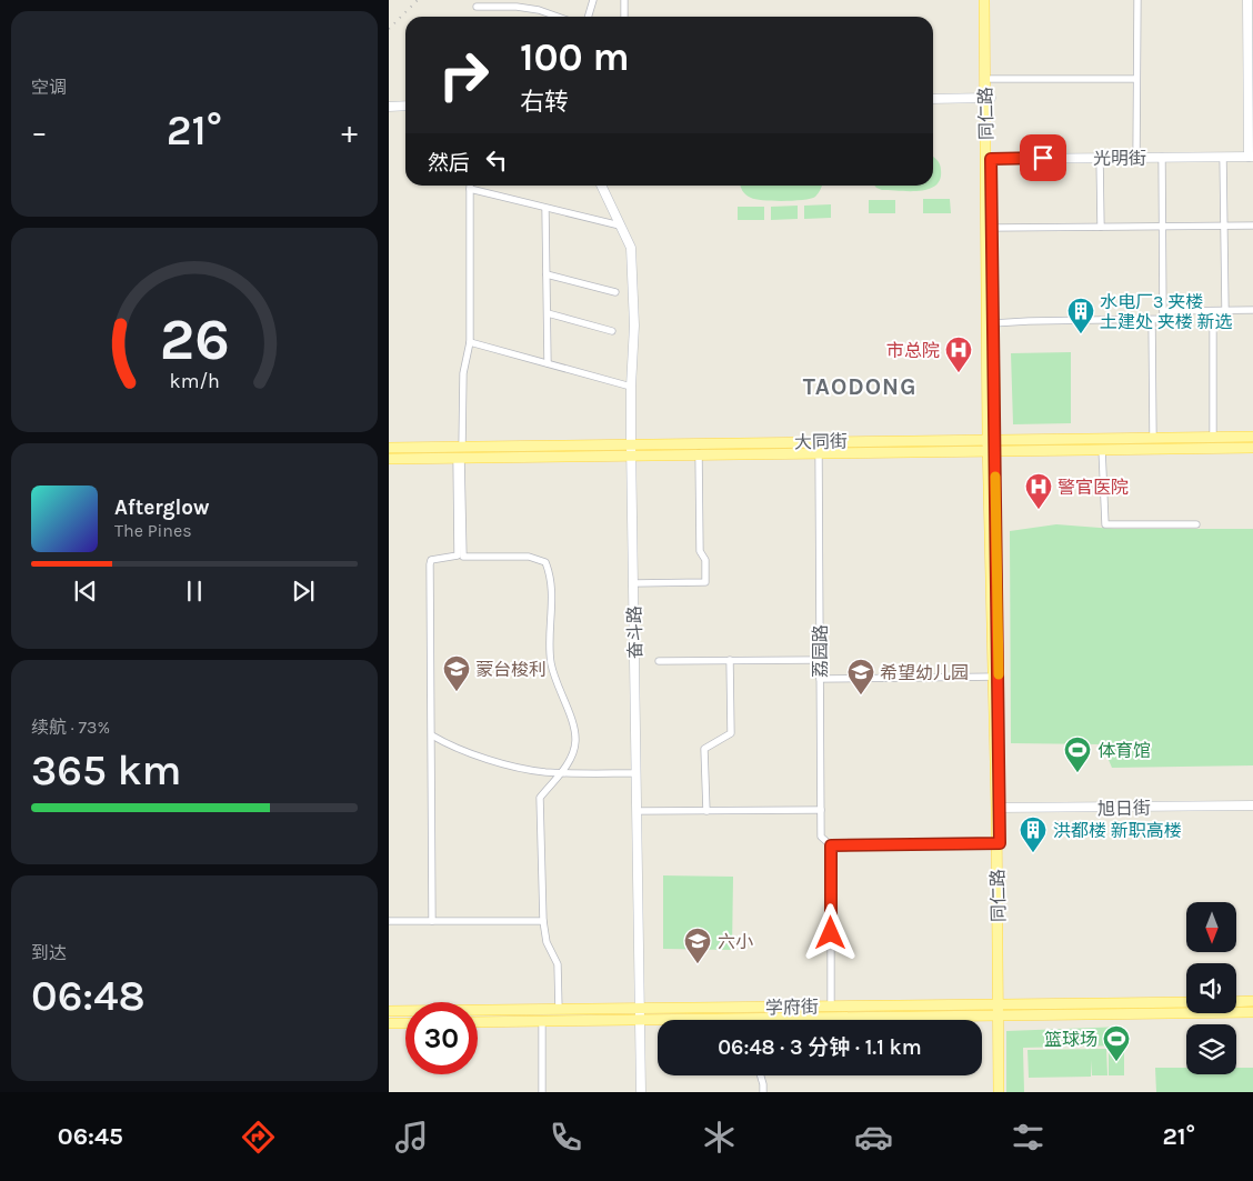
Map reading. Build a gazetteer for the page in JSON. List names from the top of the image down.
{
  "streets": {
    "main road": ["同仁路", "大同街", "学府街"],
    "street": [
      "光明街",
      "奋斗路",
      "荔园路",
      "旭日街"
    ]
  },
  "crossings": [
    ["同仁路", "光明街"],
    ["同仁路", "大同街"],
    ["同仁路", "旭日街"],
    ["同仁路", "学府街"],
    ["大同街", "奋斗路"],
    ["大同街", "荔园路"],
    ["奋斗路", "学府街"]
  ],
  "districts": ["TAODONG"],
  "places": {
    "building": ["水电厂3 夹楼 土建处 夹楼 新选", "洪都楼 新职高楼"],
    "hospital": ["市总院", "警官医院"],
    "school or university": ["蒙台梭利", "希望幼儿园", "六小"],
    "sports": ["体育馆", "篮球场"]
  },
  "north": "bottom",
  "page": {
    "tile": [
      "空调",
      ["续航 · 73%", "365 km"],
      ["到达", "06:48"]
    ],
    "turn": ["100 m", "右转"],
    "heat": ["−", "21°", "+"],
    "then": "然后",
    "song": ["Afterglow", "The Pines"],
    "limit": "30",
    "trip": "06:48 · 3 分钟 · 1.1 km",
    "tabs": ["06:45", "21°"],
    "gauge": ["26", "km/h"]
  }
}
